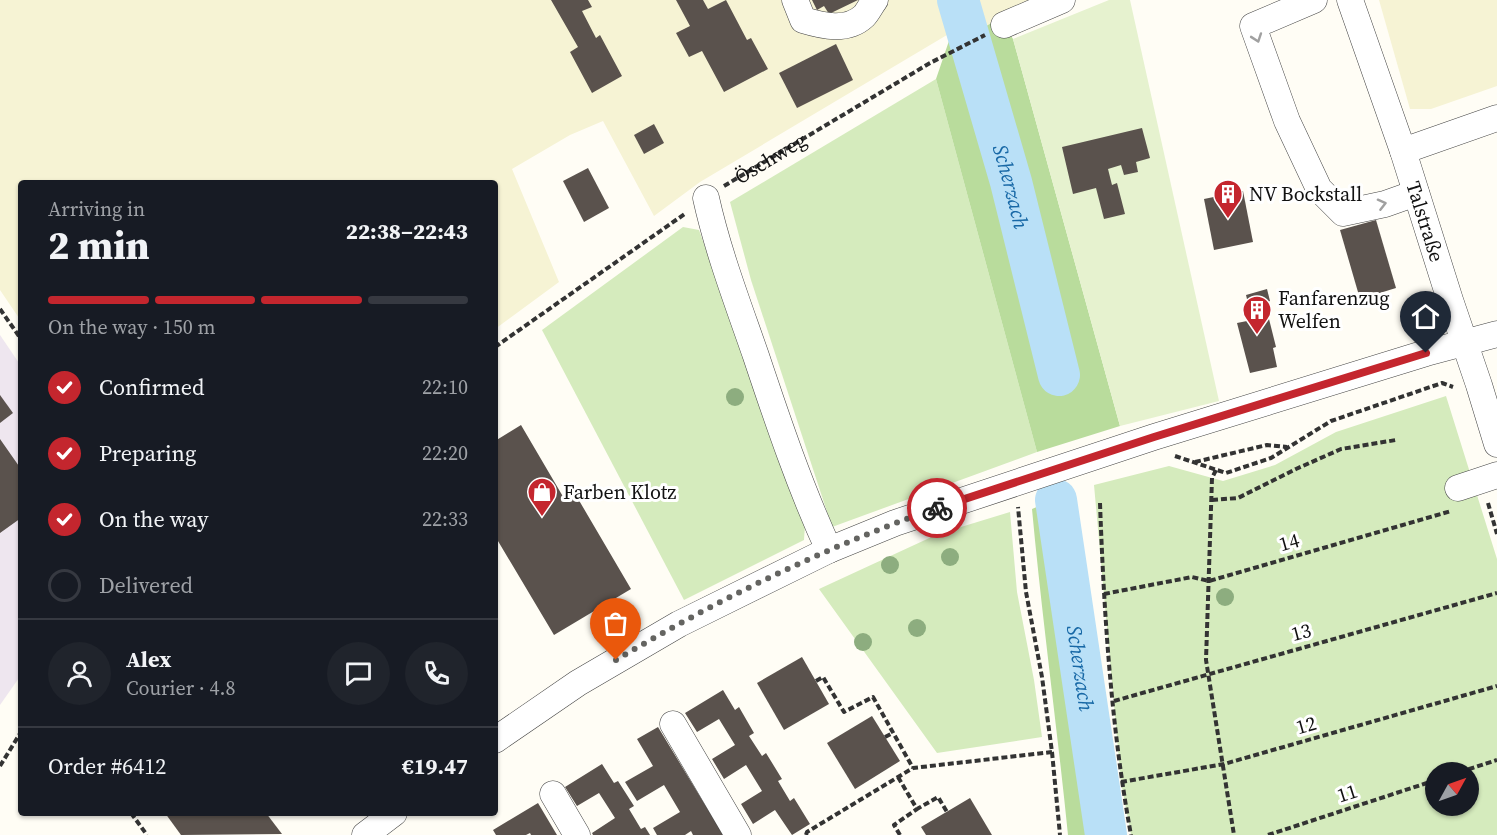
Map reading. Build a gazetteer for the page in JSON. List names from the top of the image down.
{
  "streets": {
    "street": ["Talstraße"],
    "path": [
      "Öschweg",
      "14",
      "13",
      "12",
      "11"
    ]
  },
  "water": ["Scherzach"],
  "places": {
    "building": ["NV Bockstall", "Fanfarenzug Welfen"],
    "shop": ["Farben Klotz"]
  },
  "north": "top right",
  "page": {
    "heading": ["2 min", "Arriving in", "22:38–22:43"],
    "panel": [
      "Alex",
      "Courier · 4.8",
      "Order #6412",
      "€19.47"
    ],
    "bar": "On the way · 150 m",
    "list": [
      ["Confirmed", "22:10"],
      ["Preparing", "22:20"],
      ["On the way", "22:33"],
      "Delivered"
    ]
  }
}
